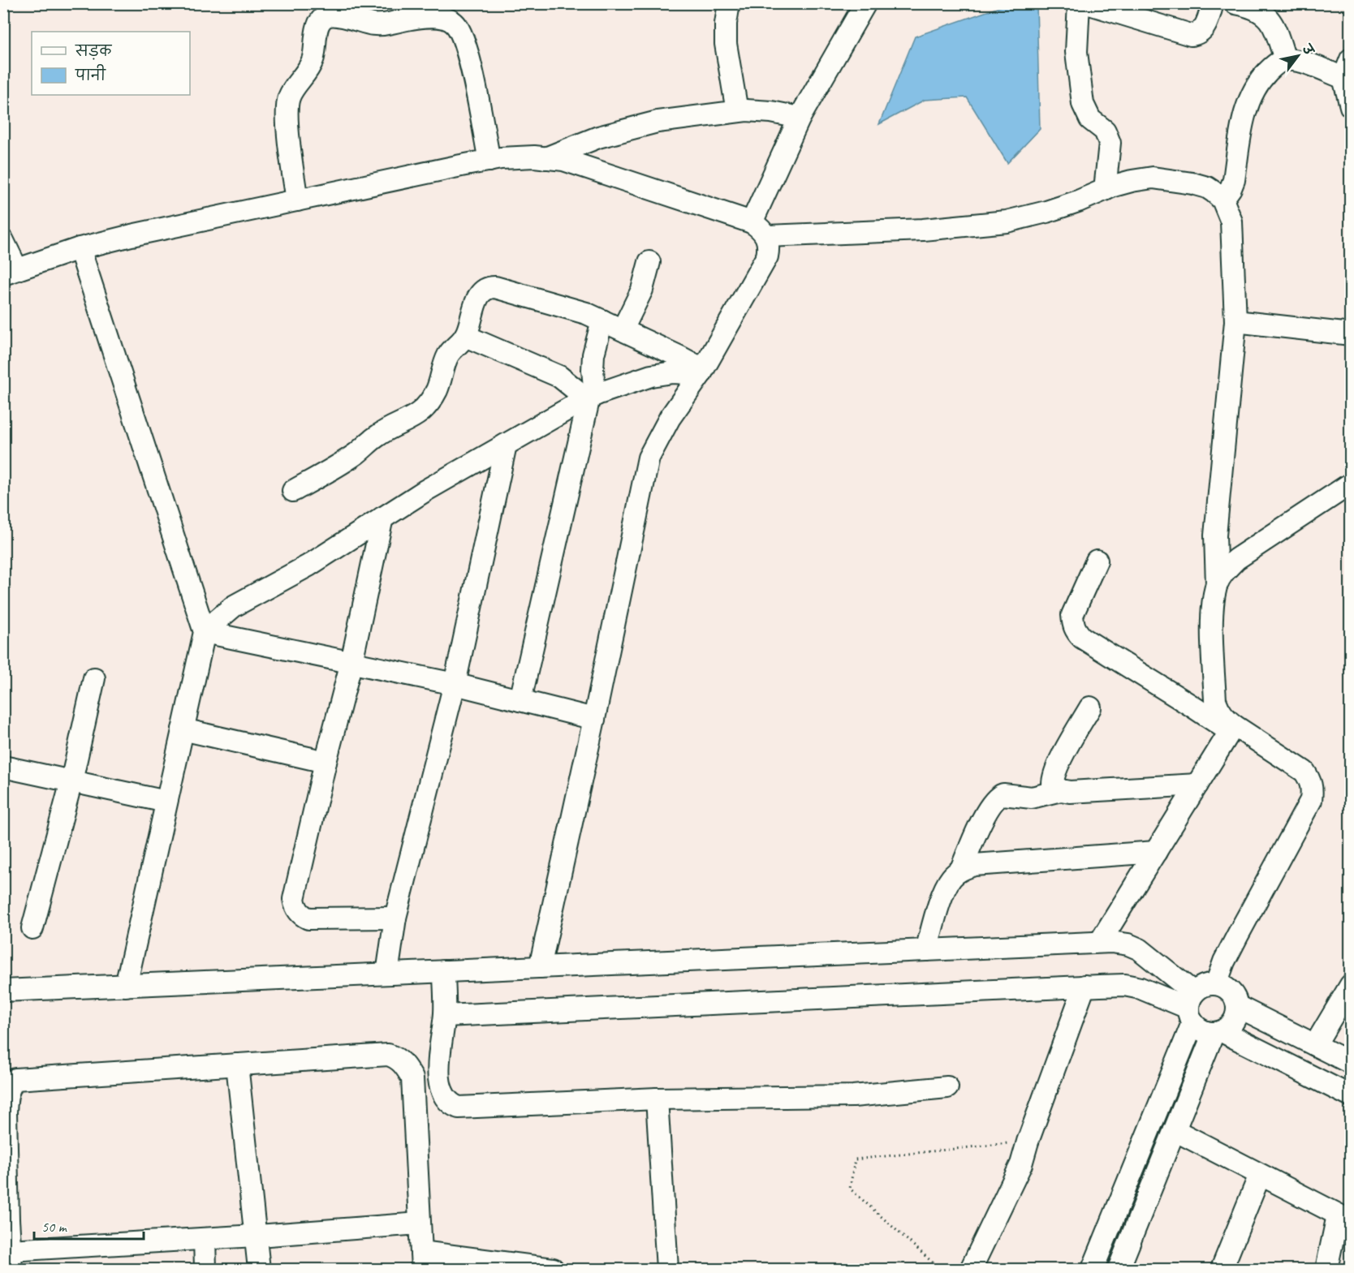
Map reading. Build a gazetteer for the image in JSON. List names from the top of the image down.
{
  "legend": ["सड़क", "पानी"],
  "scale_bar": "50 m",
  "north": "top right"
}
